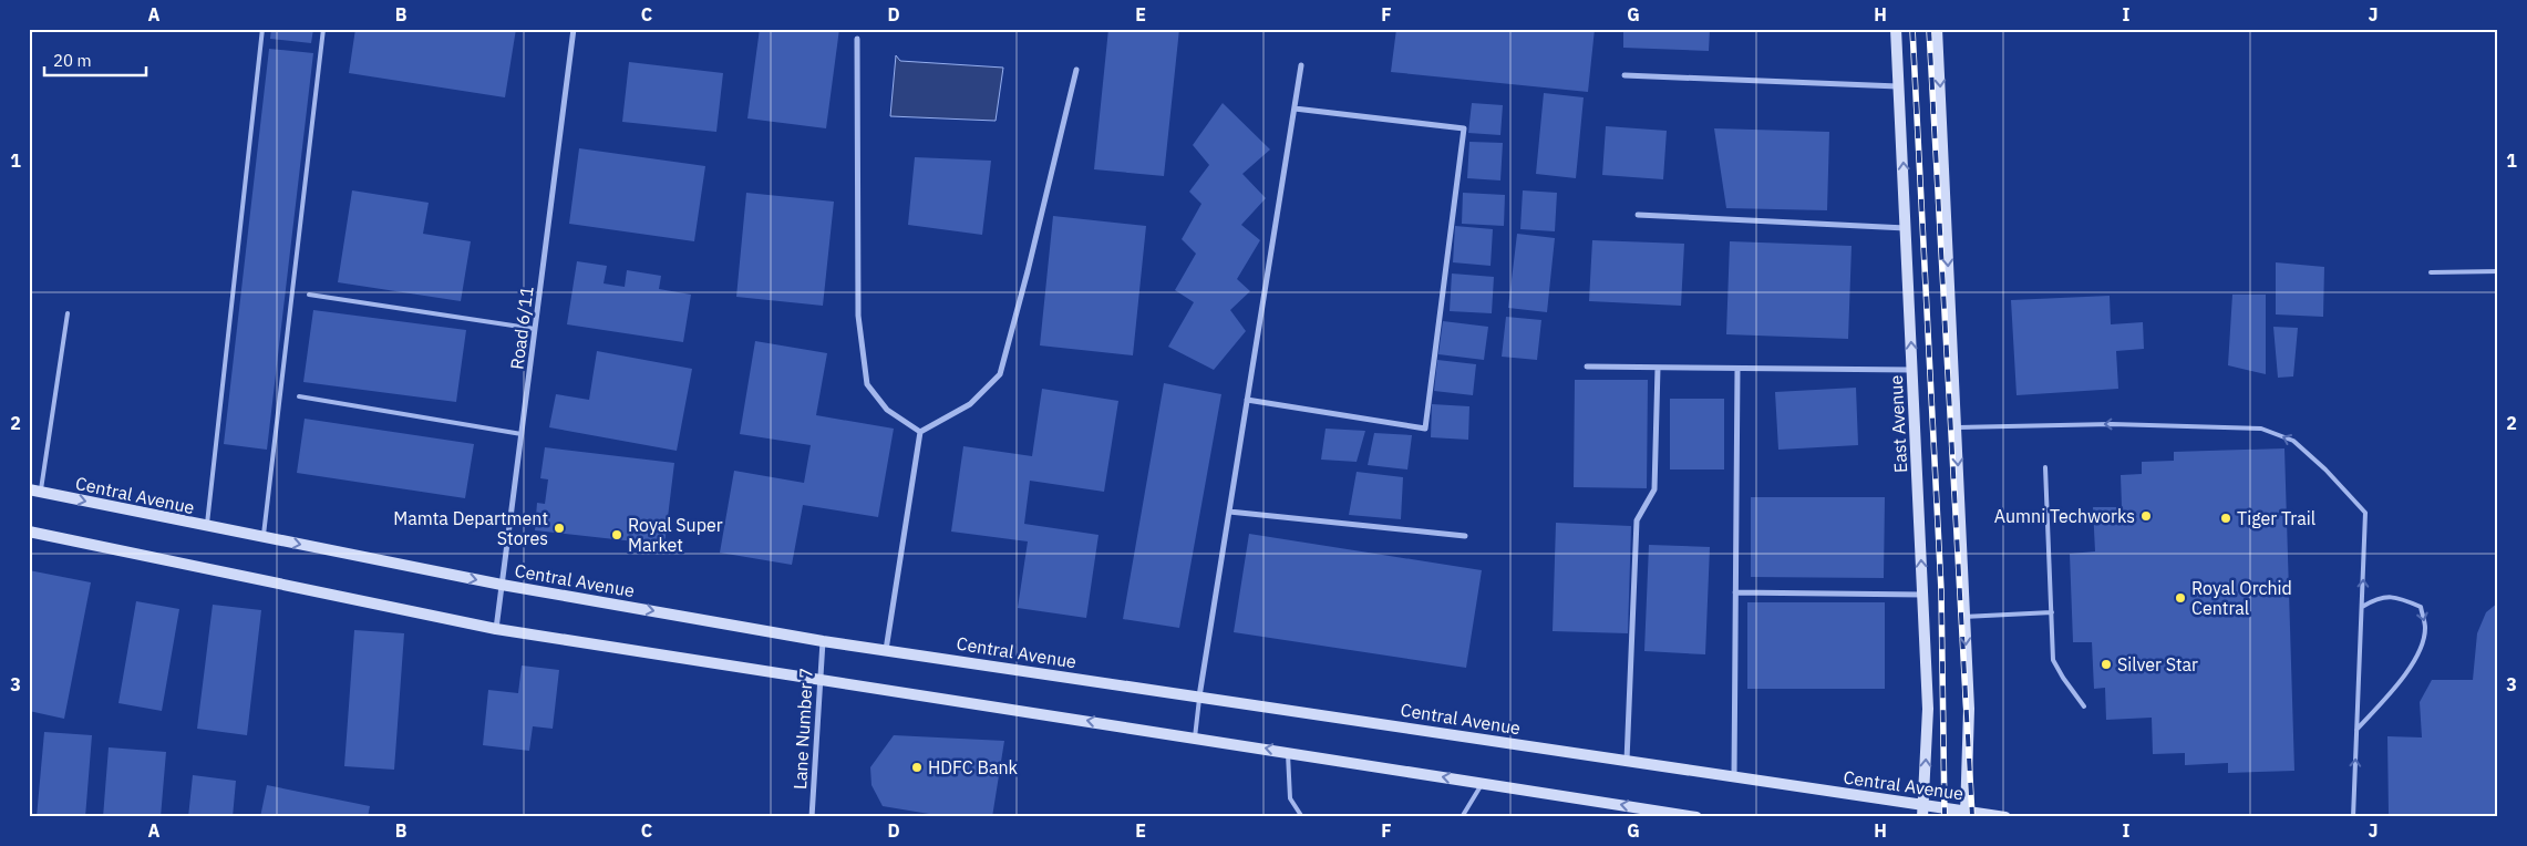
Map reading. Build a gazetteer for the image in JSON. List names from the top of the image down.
{
  "streets": {
    "street": [
      "Road 6/11",
      "East Avenue",
      "Central Avenue",
      "Lane Number 7"
    ]
  },
  "crossings": [
    ["Road 6/11", "Central Avenue"],
    ["East Avenue", "Central Avenue"],
    ["Central Avenue", "Lane Number 7"]
  ],
  "places": [
    "Aumni Techworks",
    "Tiger Trail",
    "Mamta Department Stores",
    "Royal Super Market",
    "Royal Orchid Central",
    "Silver Star",
    "HDFC Bank"
  ],
  "scale_bar": "20 m",
  "grid": {
    "columns": [
      "A",
      "B",
      "C",
      "D",
      "E",
      "F",
      "G",
      "H",
      "I",
      "J"
    ],
    "rows": ["1", "2", "3"]
  }
}
